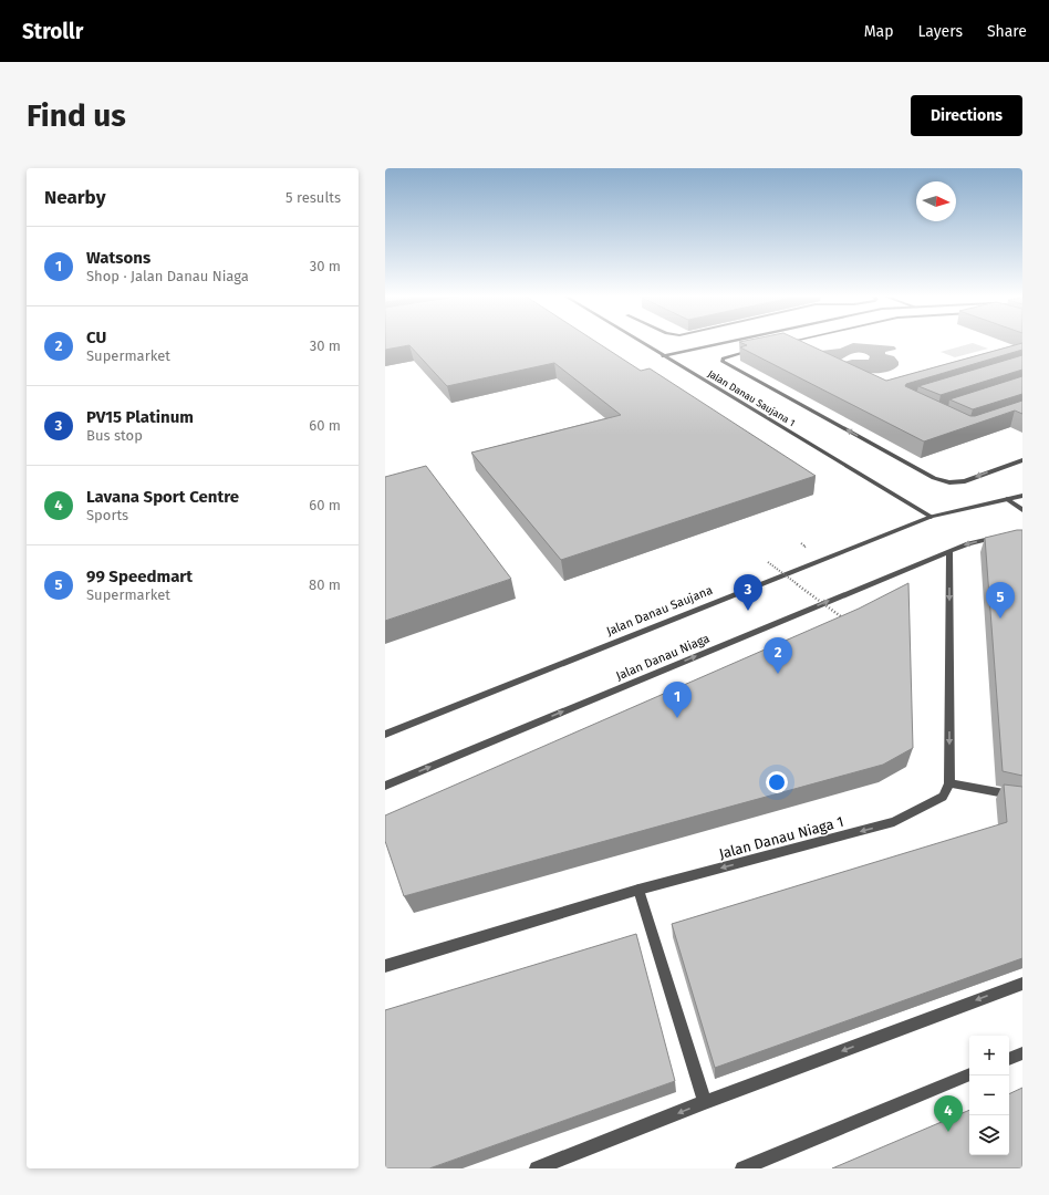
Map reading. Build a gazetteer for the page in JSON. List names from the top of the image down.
{
  "streets": {
    "street": [
      "Jalan Danau Saujana 1",
      "Jalan Danau Saujana",
      "Jalan Danau Niaga",
      "Jalan Danau Niaga 1"
    ]
  },
  "crossings": [
    ["Jalan Danau Saujana 1", "Jalan Danau Saujana"]
  ],
  "one_way": ["Jalan Danau Niaga", "Jalan Danau Niaga 1"],
  "north": "right",
  "page": {
    "header": "Strollr",
    "nav": ["Map", "Layers", "Share"],
    "buttons": "Directions",
    "title": "Find us",
    "heading": ["Nearby", "5 results"],
    "list": [
      {
        "mark": "1",
        "name": "Watsons",
        "note": "Shop · Jalan Danau Niaga",
        "value": "30 m"
      },
      {
        "mark": "2",
        "name": "CU",
        "note": "Supermarket",
        "value": "30 m"
      },
      {
        "mark": "3",
        "name": "PV15 Platinum",
        "note": "Bus stop",
        "value": "60 m"
      },
      {
        "mark": "4",
        "name": "Lavana Sport Centre",
        "note": "Sports",
        "value": "60 m"
      },
      {
        "mark": "5",
        "name": "99 Speedmart",
        "note": "Supermarket",
        "value": "80 m"
      }
    ],
    "pins": [
      "3",
      "5",
      "2",
      "1",
      "4"
    ],
    "map_buttons": ["+", "−"]
  }
}
